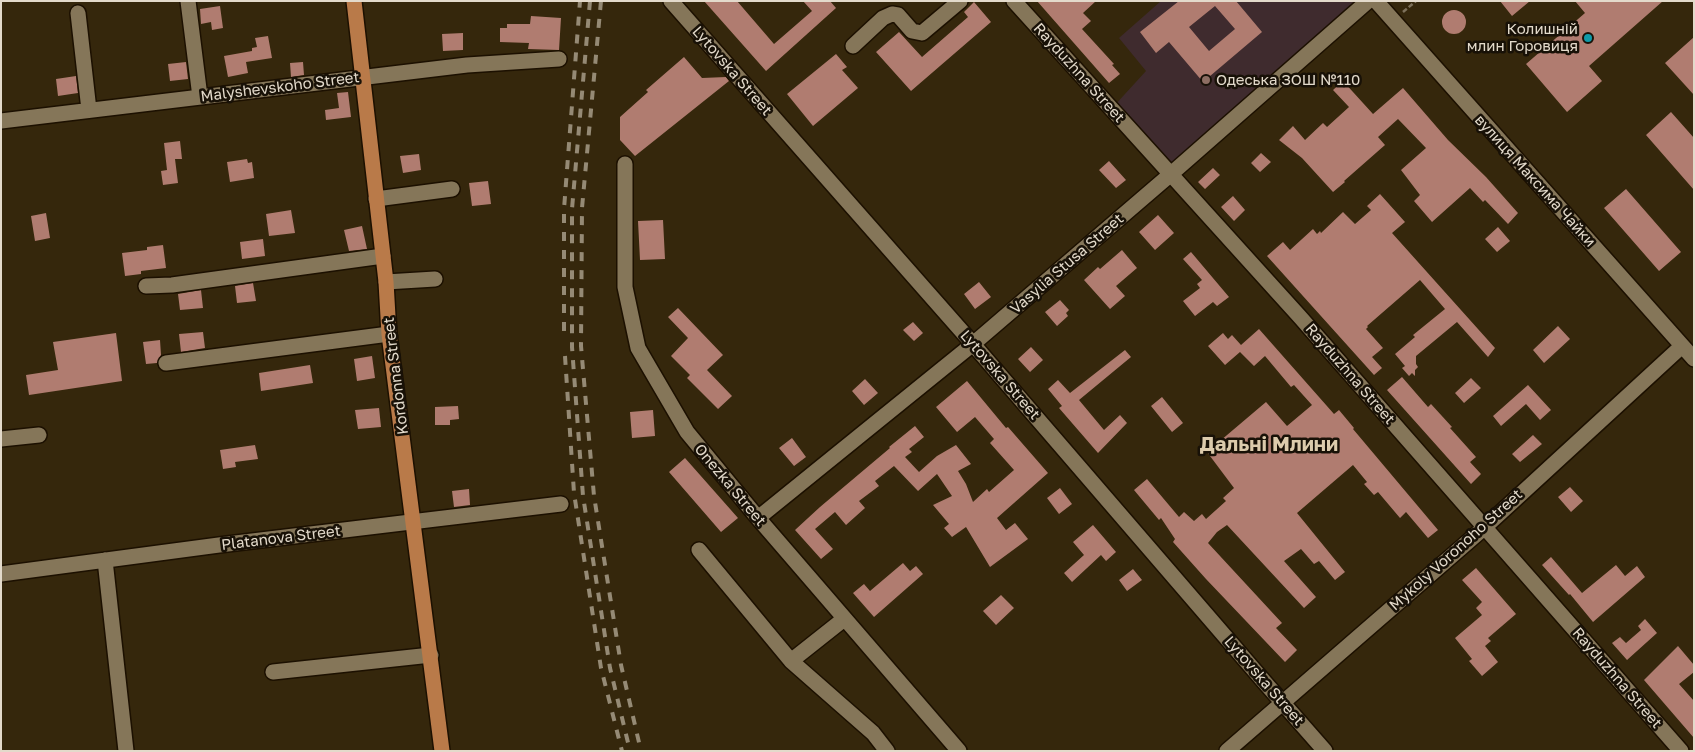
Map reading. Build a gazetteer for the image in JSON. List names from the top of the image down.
{
  "streets": {
    "main road": ["Kordonna Street"],
    "street": [
      "Lytovska Street",
      "Rayduzhna Street",
      "Malyshevskoho Street",
      "вулиця Максима Чайки",
      "Vasylia Stusa Street",
      "Onezka Street",
      "Platanova Street",
      "Mykoly Voronoho Street"
    ]
  },
  "crossings": [
    ["Lytovska Street", "Vasylia Stusa Street"],
    ["Lytovska Street", "Mykoly Voronoho Street"],
    ["Rayduzhna Street", "Vasylia Stusa Street"],
    ["Rayduzhna Street", "Mykoly Voronoho Street"],
    ["Malyshevskoho Street", "Kordonna Street"],
    ["вулиця Максима Чайки", "Mykoly Voronoho Street"],
    ["Vasylia Stusa Street", "Onezka Street"],
    ["Kordonna Street", "Platanova Street"]
  ],
  "districts": ["Дальні Млини"],
  "places": ["Колишній млин Горовиця", "Одеська ЗОШ №110"]
}
